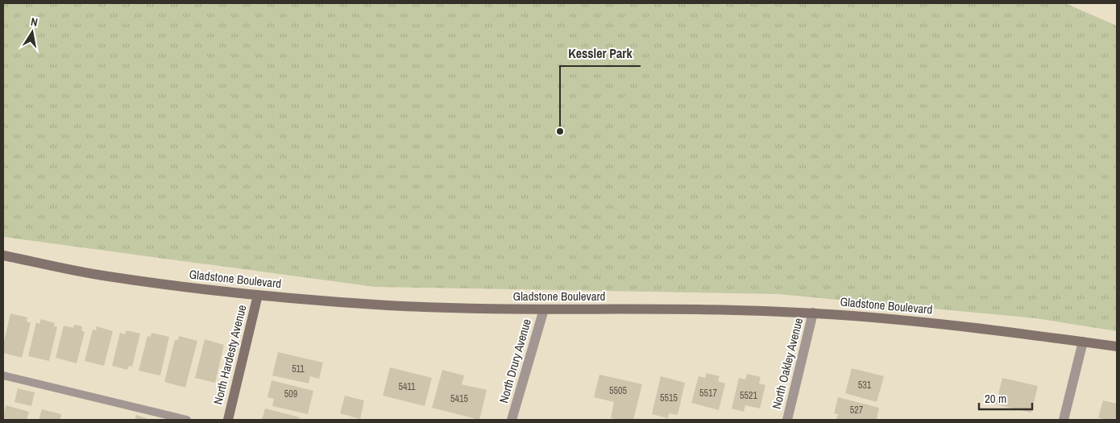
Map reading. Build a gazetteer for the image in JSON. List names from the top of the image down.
{
  "streets": {
    "street": [
      "Gladstone Boulevard",
      "North Hardesty Avenue",
      "North Drury Avenue",
      "North Oakley Avenue"
    ]
  },
  "crossings": [
    ["Gladstone Boulevard", "North Hardesty Avenue"],
    ["Gladstone Boulevard", "North Drury Avenue"],
    ["Gladstone Boulevard", "North Oakley Avenue"]
  ],
  "places": ["Kessler Park"],
  "house_numbers": [
    "511",
    "531",
    "5411",
    "5505",
    "5517",
    "509",
    "5521",
    "5515",
    "5415",
    "527"
  ],
  "scale_bar": "20 m",
  "north": "top"
}
